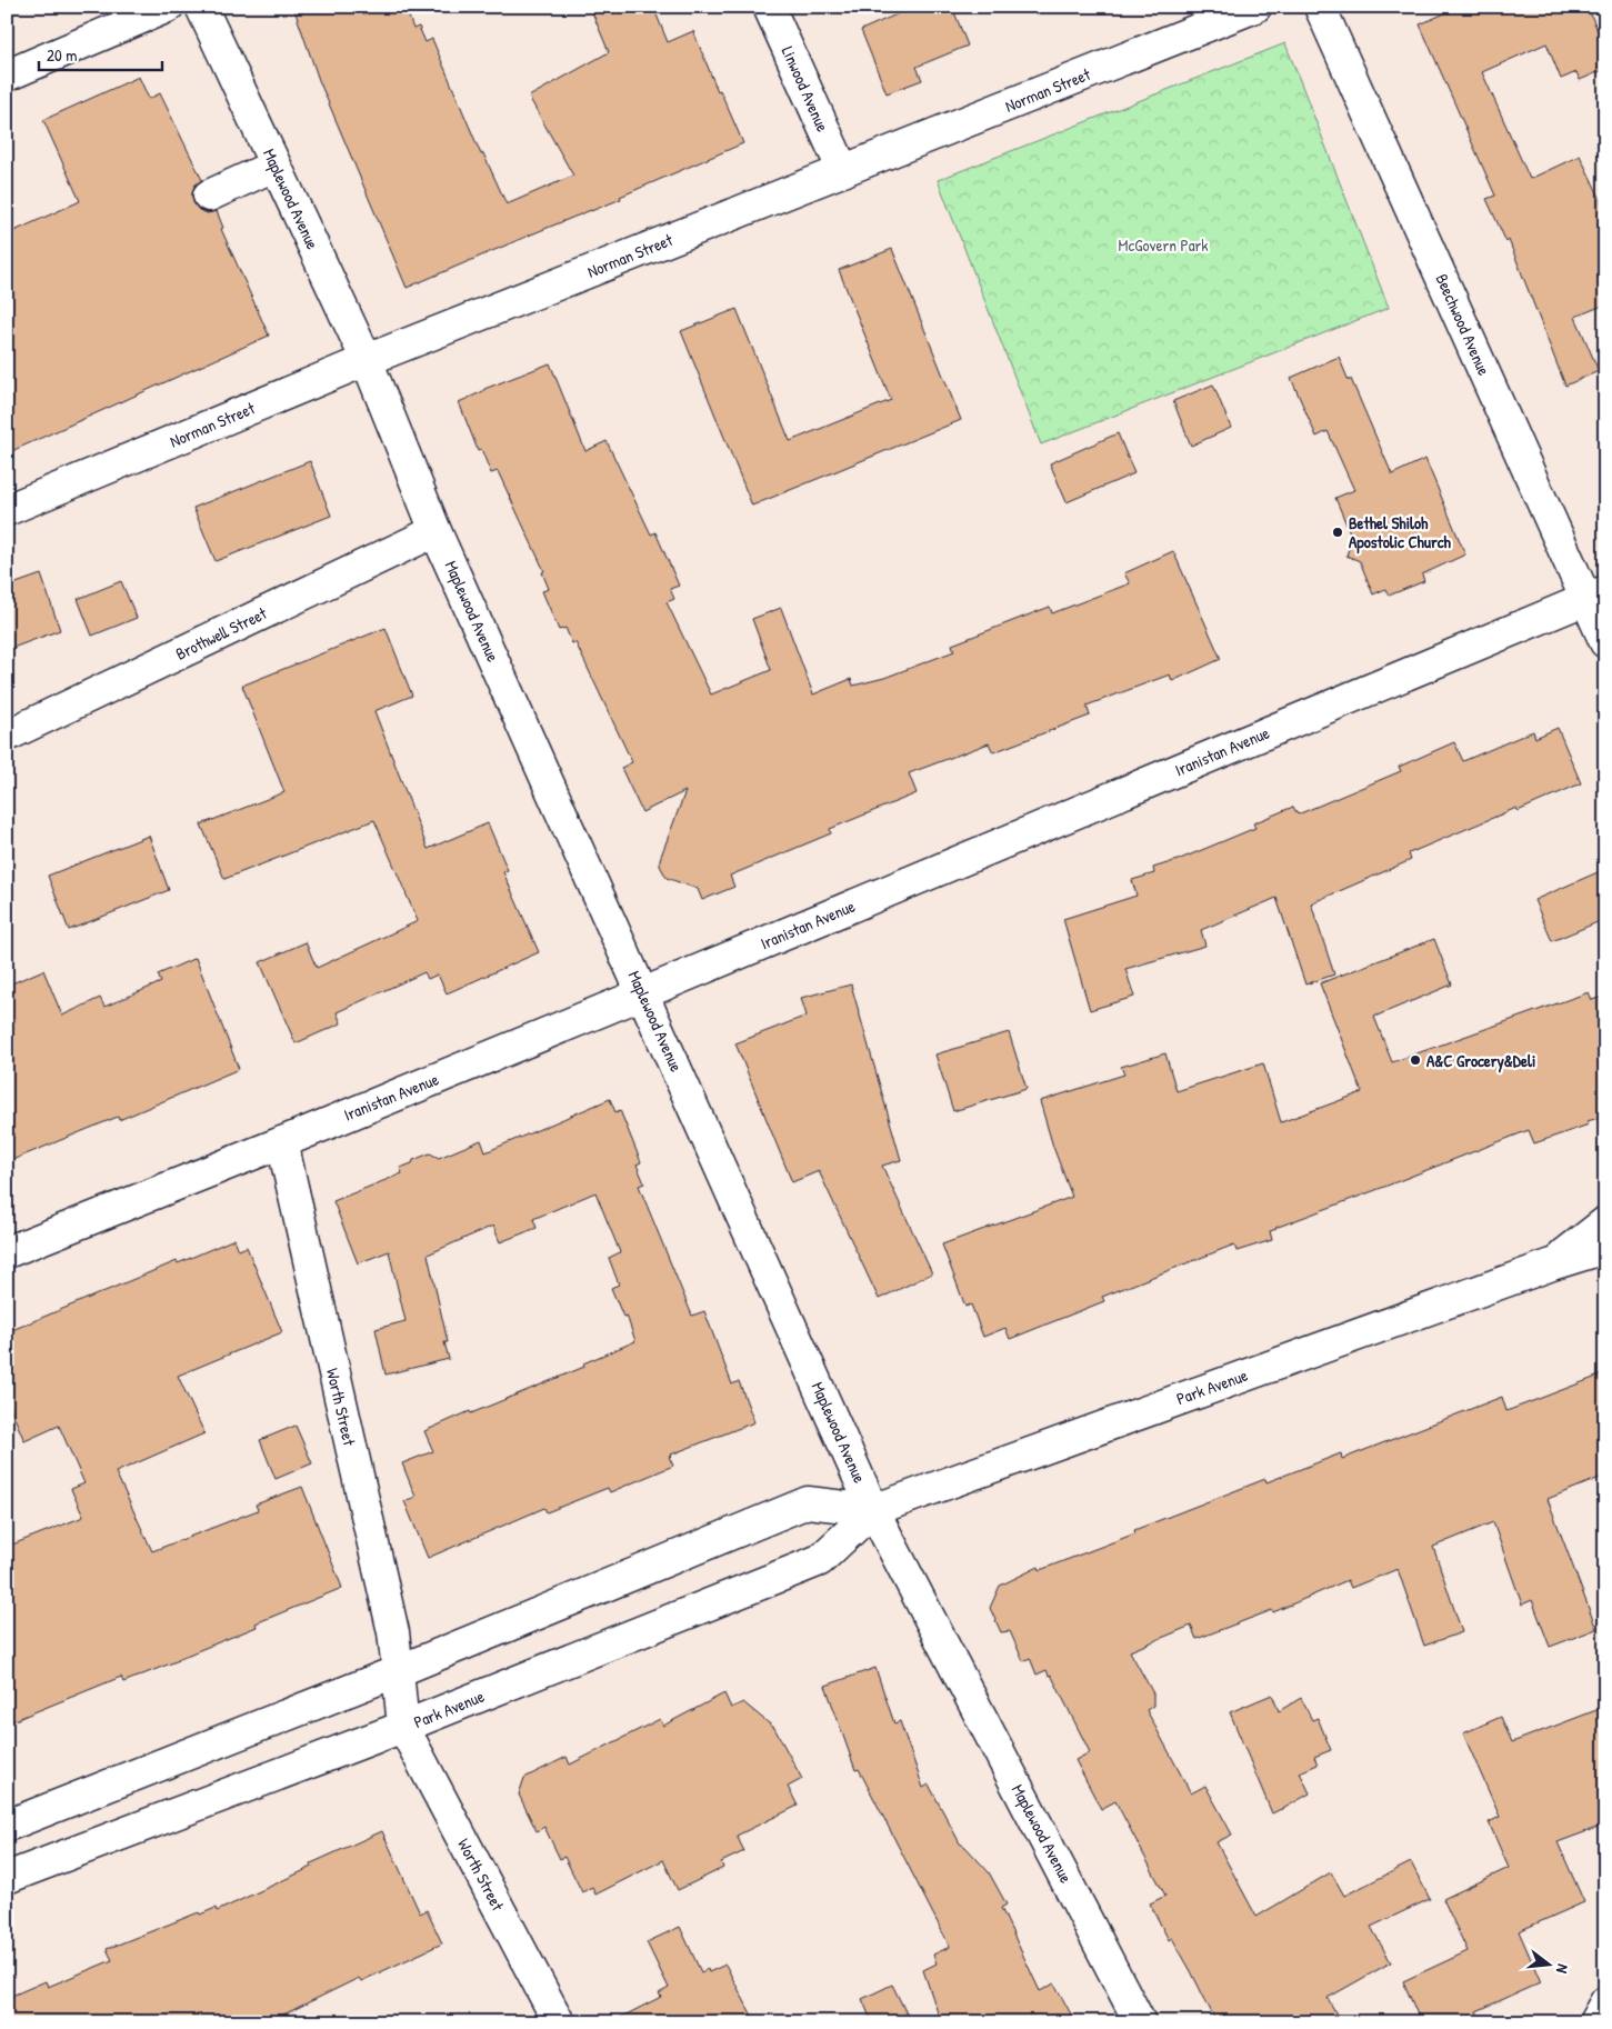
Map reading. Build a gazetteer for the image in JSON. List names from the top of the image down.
{
  "streets": {
    "street": [
      "Linwood Avenue",
      "Norman Street",
      "Maplewood Avenue",
      "Beechwood Avenue",
      "Brothwell Street",
      "Iranistan Avenue",
      "Park Avenue",
      "Worth Street"
    ]
  },
  "crossings": [
    ["Linwood Avenue", "Norman Street"],
    ["Norman Street", "Maplewood Avenue"],
    ["Maplewood Avenue", "Brothwell Street"],
    ["Maplewood Avenue", "Iranistan Avenue"],
    ["Maplewood Avenue", "Park Avenue"],
    ["Beechwood Avenue", "Iranistan Avenue"],
    ["Iranistan Avenue", "Worth Street"],
    ["Park Avenue", "Worth Street"]
  ],
  "parks": ["McGovern Park"],
  "places": ["Bethel Shiloh Apostolic Church", "A&C Grocery&Deli"],
  "scale_bar": "20 m",
  "north": "right"
}
